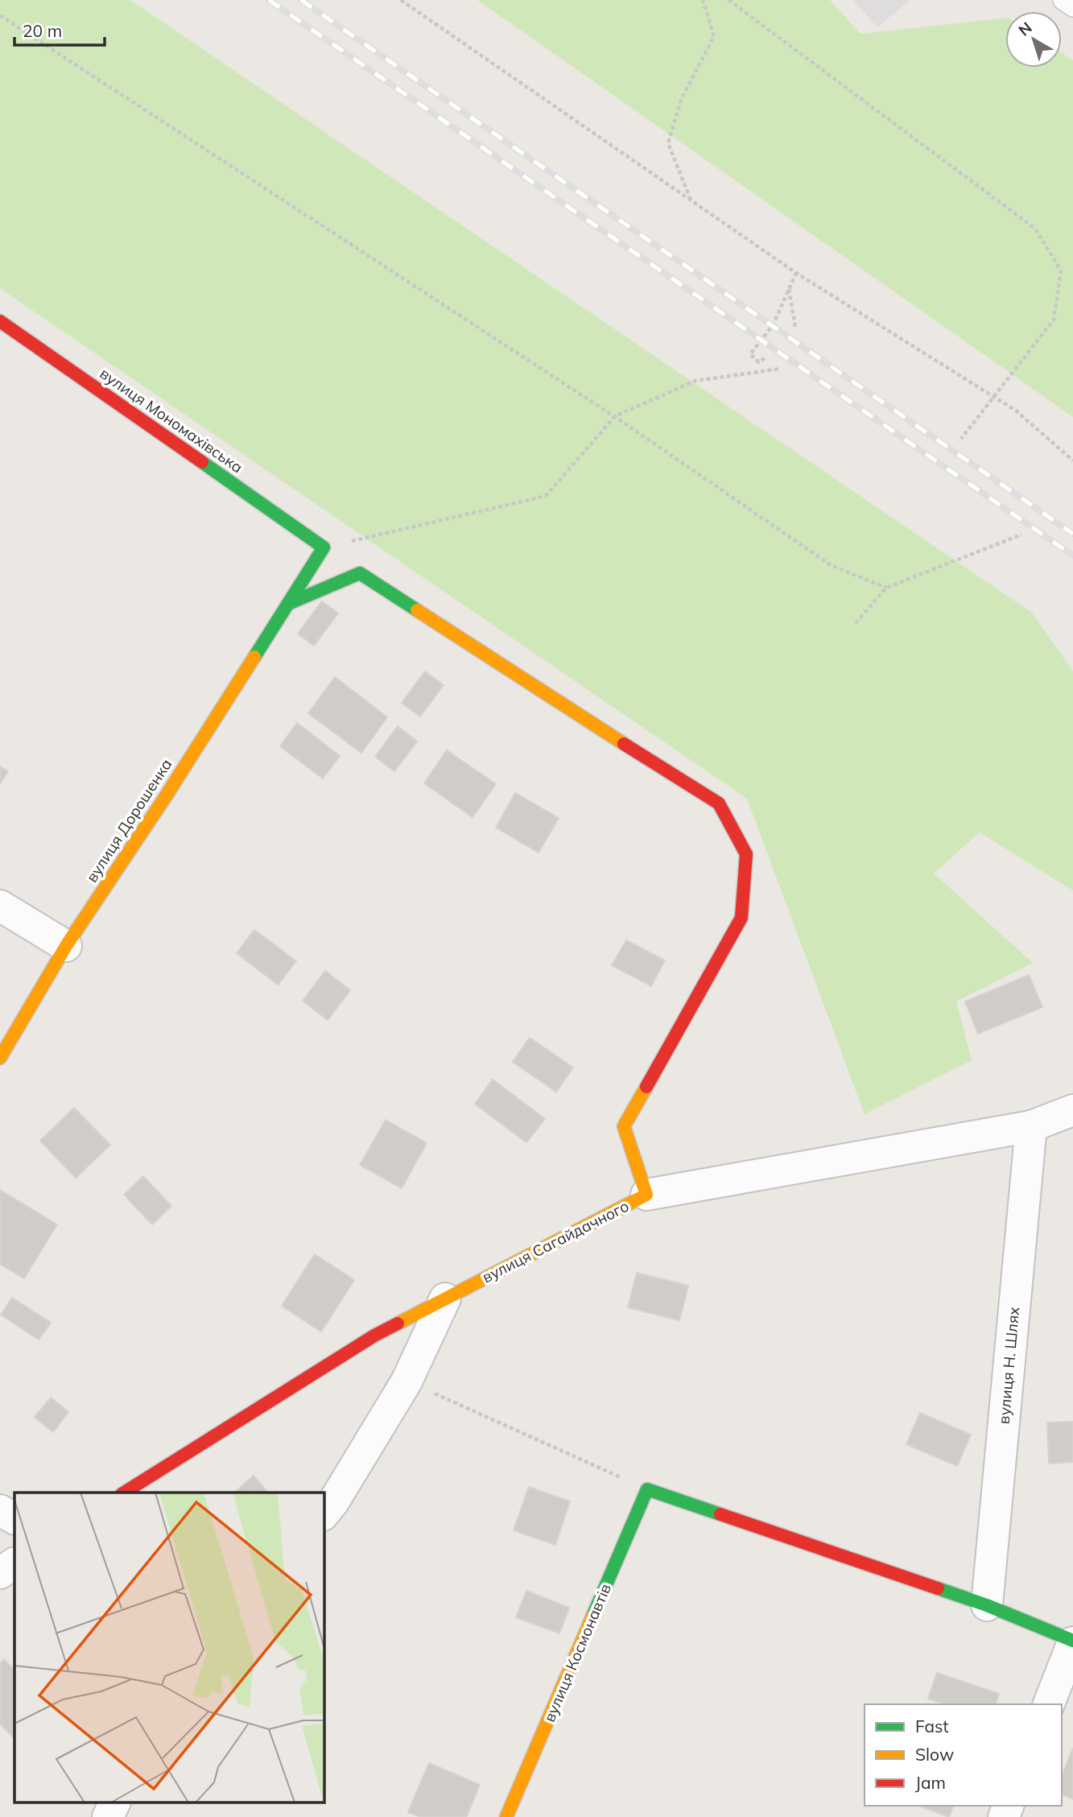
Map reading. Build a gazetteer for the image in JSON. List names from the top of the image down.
{
  "streets": {
    "street": [
      "вулиця Мономахівська",
      "вулиця Дорошенка",
      "вулиця Сагайдачного",
      "вулиця Н. Шлях",
      "вулиця Космонавтів"
    ]
  },
  "crossings": [
    ["вулиця Мономахівська", "вулиця Дорошенка"],
    ["вулиця Дорошенка", "вулиця Сагайдачного"]
  ],
  "legend": ["Fast", "Slow", "Jam"],
  "scale_bar": "20 m",
  "north": "top left"
}
